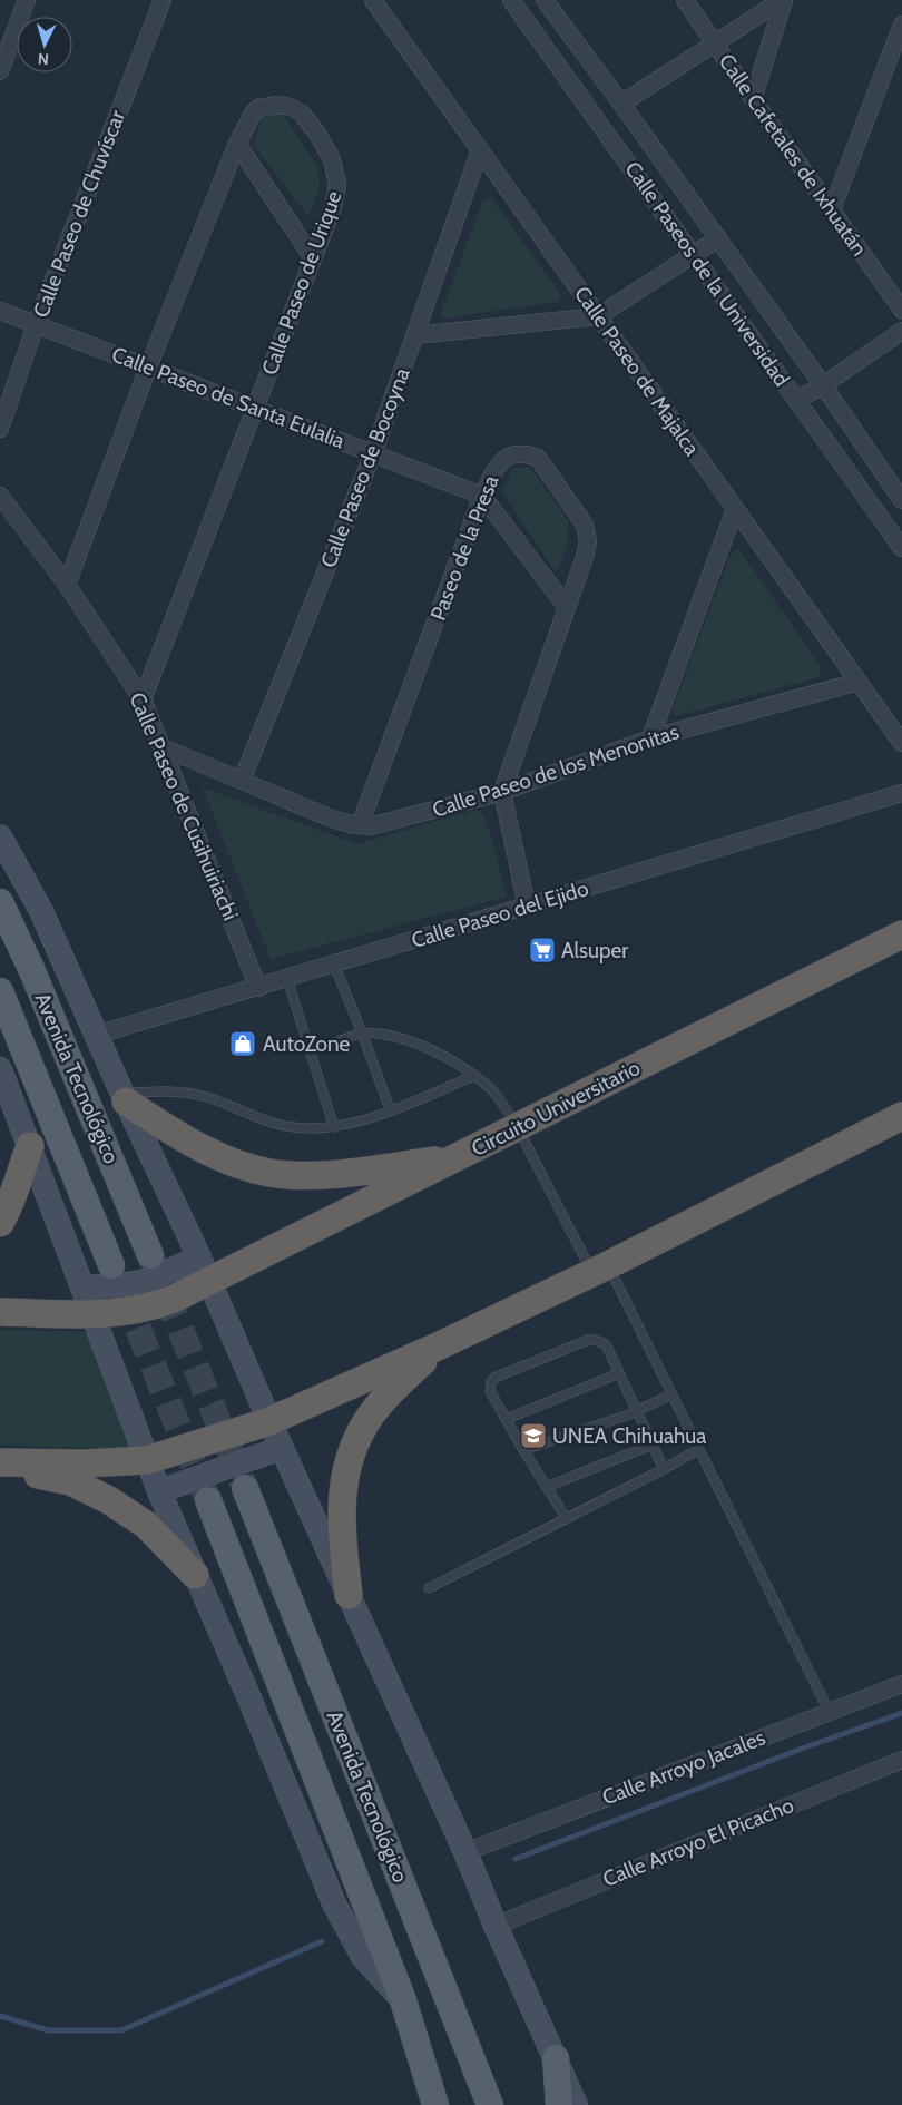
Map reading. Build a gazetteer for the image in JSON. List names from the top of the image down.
{
  "streets": {
    "highway": ["Circuito Universitario"],
    "main road": ["Avenida Tecnológico"],
    "street": [
      "Calle Cafetales de Ixhuatán",
      "Calle Paseo de Chuvíscar",
      "Calle Paseos de la Universidad",
      "Calle Paseo de Urique",
      "Calle Paseo de Majalca",
      "Calle Paseo de Santa Eulalia",
      "Calle Paseo de Bocoyna",
      "Paseo de la Presa",
      "Calle Paseo de los Menonitas",
      "Calle Paseo de Cusihuiriachi",
      "Calle Paseo del Ejido",
      "Calle Arroyo Jacales",
      "Calle Arroyo El Picacho"
    ]
  },
  "crossings": [
    ["Calle Paseo de Chuvíscar", "Calle Paseo de Santa Eulalia"],
    ["Calle Paseo de Urique", "Calle Paseo de Santa Eulalia"],
    ["Calle Paseo de Urique", "Calle Paseo de Cusihuiriachi"],
    ["Calle Paseo de Majalca", "Calle Paseo de Bocoyna"],
    ["Calle Paseo de Majalca", "Calle Paseo de los Menonitas"],
    ["Calle Paseo de Santa Eulalia", "Calle Paseo de Bocoyna"],
    ["Calle Paseo de Santa Eulalia", "Paseo de la Presa"],
    ["Calle Paseo de Bocoyna", "Calle Paseo de los Menonitas"],
    ["Paseo de la Presa", "Calle Paseo de los Menonitas"],
    ["Calle Paseo de los Menonitas", "Calle Paseo de Cusihuiriachi"],
    ["Calle Paseo de Cusihuiriachi", "Calle Paseo del Ejido"]
  ],
  "places": {
    "supermarket": ["Alsuper"],
    "shop": ["AutoZone"],
    "school or university": ["UNEA Chihuahua"]
  },
  "north": "bottom"
}
